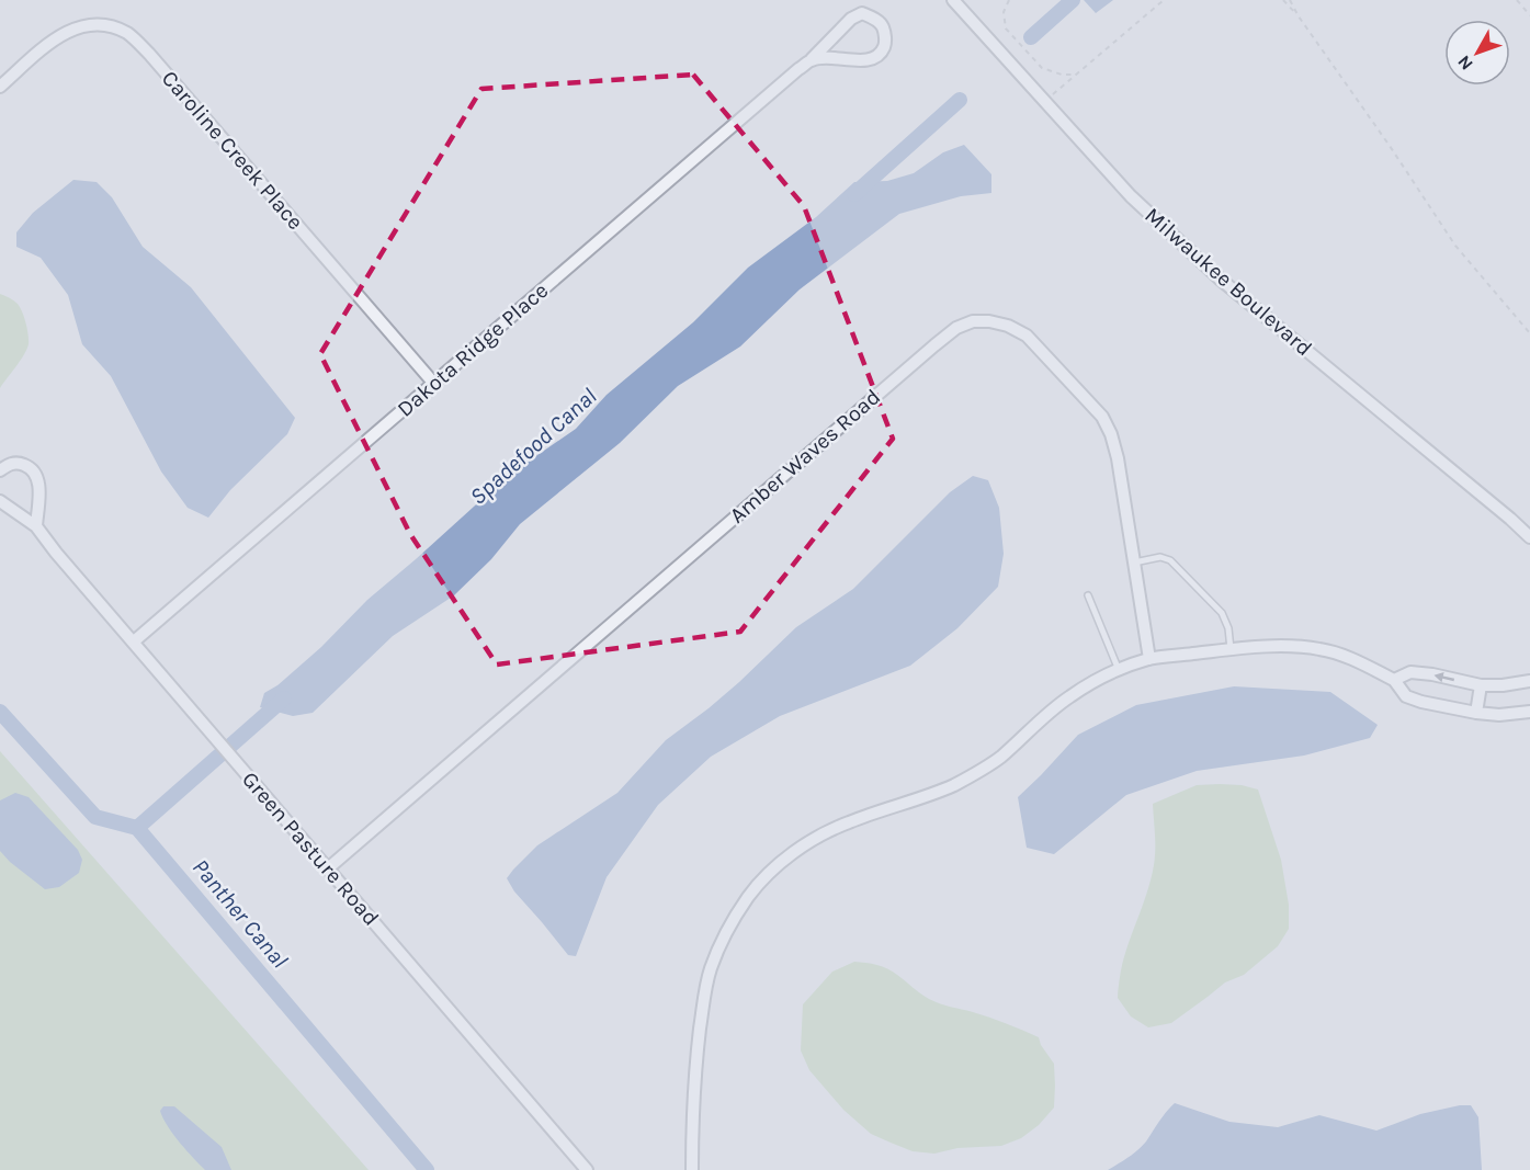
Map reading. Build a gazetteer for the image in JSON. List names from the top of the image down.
{
  "streets": {
    "street": [
      "Caroline Creek Place",
      "Milwaukee Boulevard",
      "Dakota Ridge Place",
      "Amber Waves Road",
      "Green Pasture Road"
    ]
  },
  "crossings": [
    ["Caroline Creek Place", "Dakota Ridge Place"],
    ["Dakota Ridge Place", "Green Pasture Road"],
    ["Amber Waves Road", "Green Pasture Road"]
  ],
  "water": ["Spadefood Canal", "Panther Canal"],
  "north": "bottom left"
}
